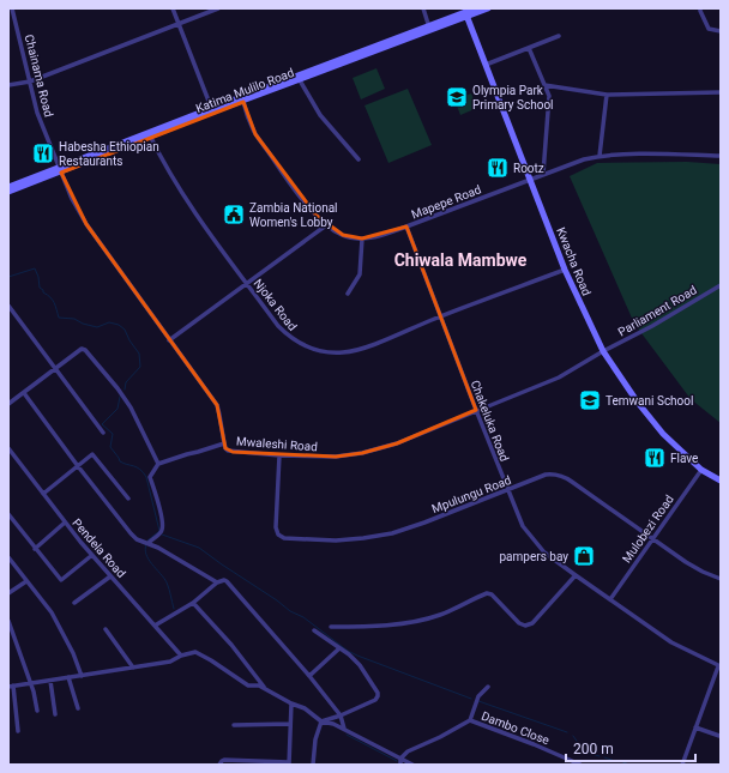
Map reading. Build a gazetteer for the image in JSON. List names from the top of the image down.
{
  "streets": {
    "main road": ["Katima Mulilo Road", "Kwacha Road"],
    "street": [
      "Chainama Road",
      "Mapepe Road",
      "Njoka Road",
      "Parliament Road",
      "Chakeluka Road",
      "Mwaleshi Road",
      "Mpulungu Road",
      "Mulobezi Road",
      "Pendela Road",
      "Dambo Close"
    ]
  },
  "crossings": [
    ["Chainama Road", "Katima Mulilo Road"],
    ["Chainama Road", "Mwaleshi Road"],
    ["Katima Mulilo Road", "Kwacha Road"],
    ["Katima Mulilo Road", "Njoka Road"],
    ["Katima Mulilo Road", "Mwaleshi Road"],
    ["Mapepe Road", "Kwacha Road"],
    ["Mapepe Road", "Chakeluka Road"],
    ["Kwacha Road", "Njoka Road"],
    ["Kwacha Road", "Parliament Road"],
    ["Kwacha Road", "Mwaleshi Road"],
    ["Kwacha Road", "Mulobezi Road"],
    ["Njoka Road", "Chakeluka Road"],
    ["Parliament Road", "Mwaleshi Road"],
    ["Chakeluka Road", "Mwaleshi Road"],
    ["Chakeluka Road", "Mpulungu Road"],
    ["Chakeluka Road", "Mulobezi Road"],
    ["Mwaleshi Road", "Mpulungu Road"],
    ["Mpulungu Road", "Mulobezi Road"]
  ],
  "districts": ["Chiwala Mambwe"],
  "places": {
    "school or university": ["Olympia Park Primary School", "Temwani School"],
    "restaurant": ["Habesha Ethiopian Restaurants", "Rootz", "Flave"],
    "public building": ["Zambia National Women's Lobby"],
    "shop": ["pampers bay"]
  },
  "scale_bar": "200 m"
}
